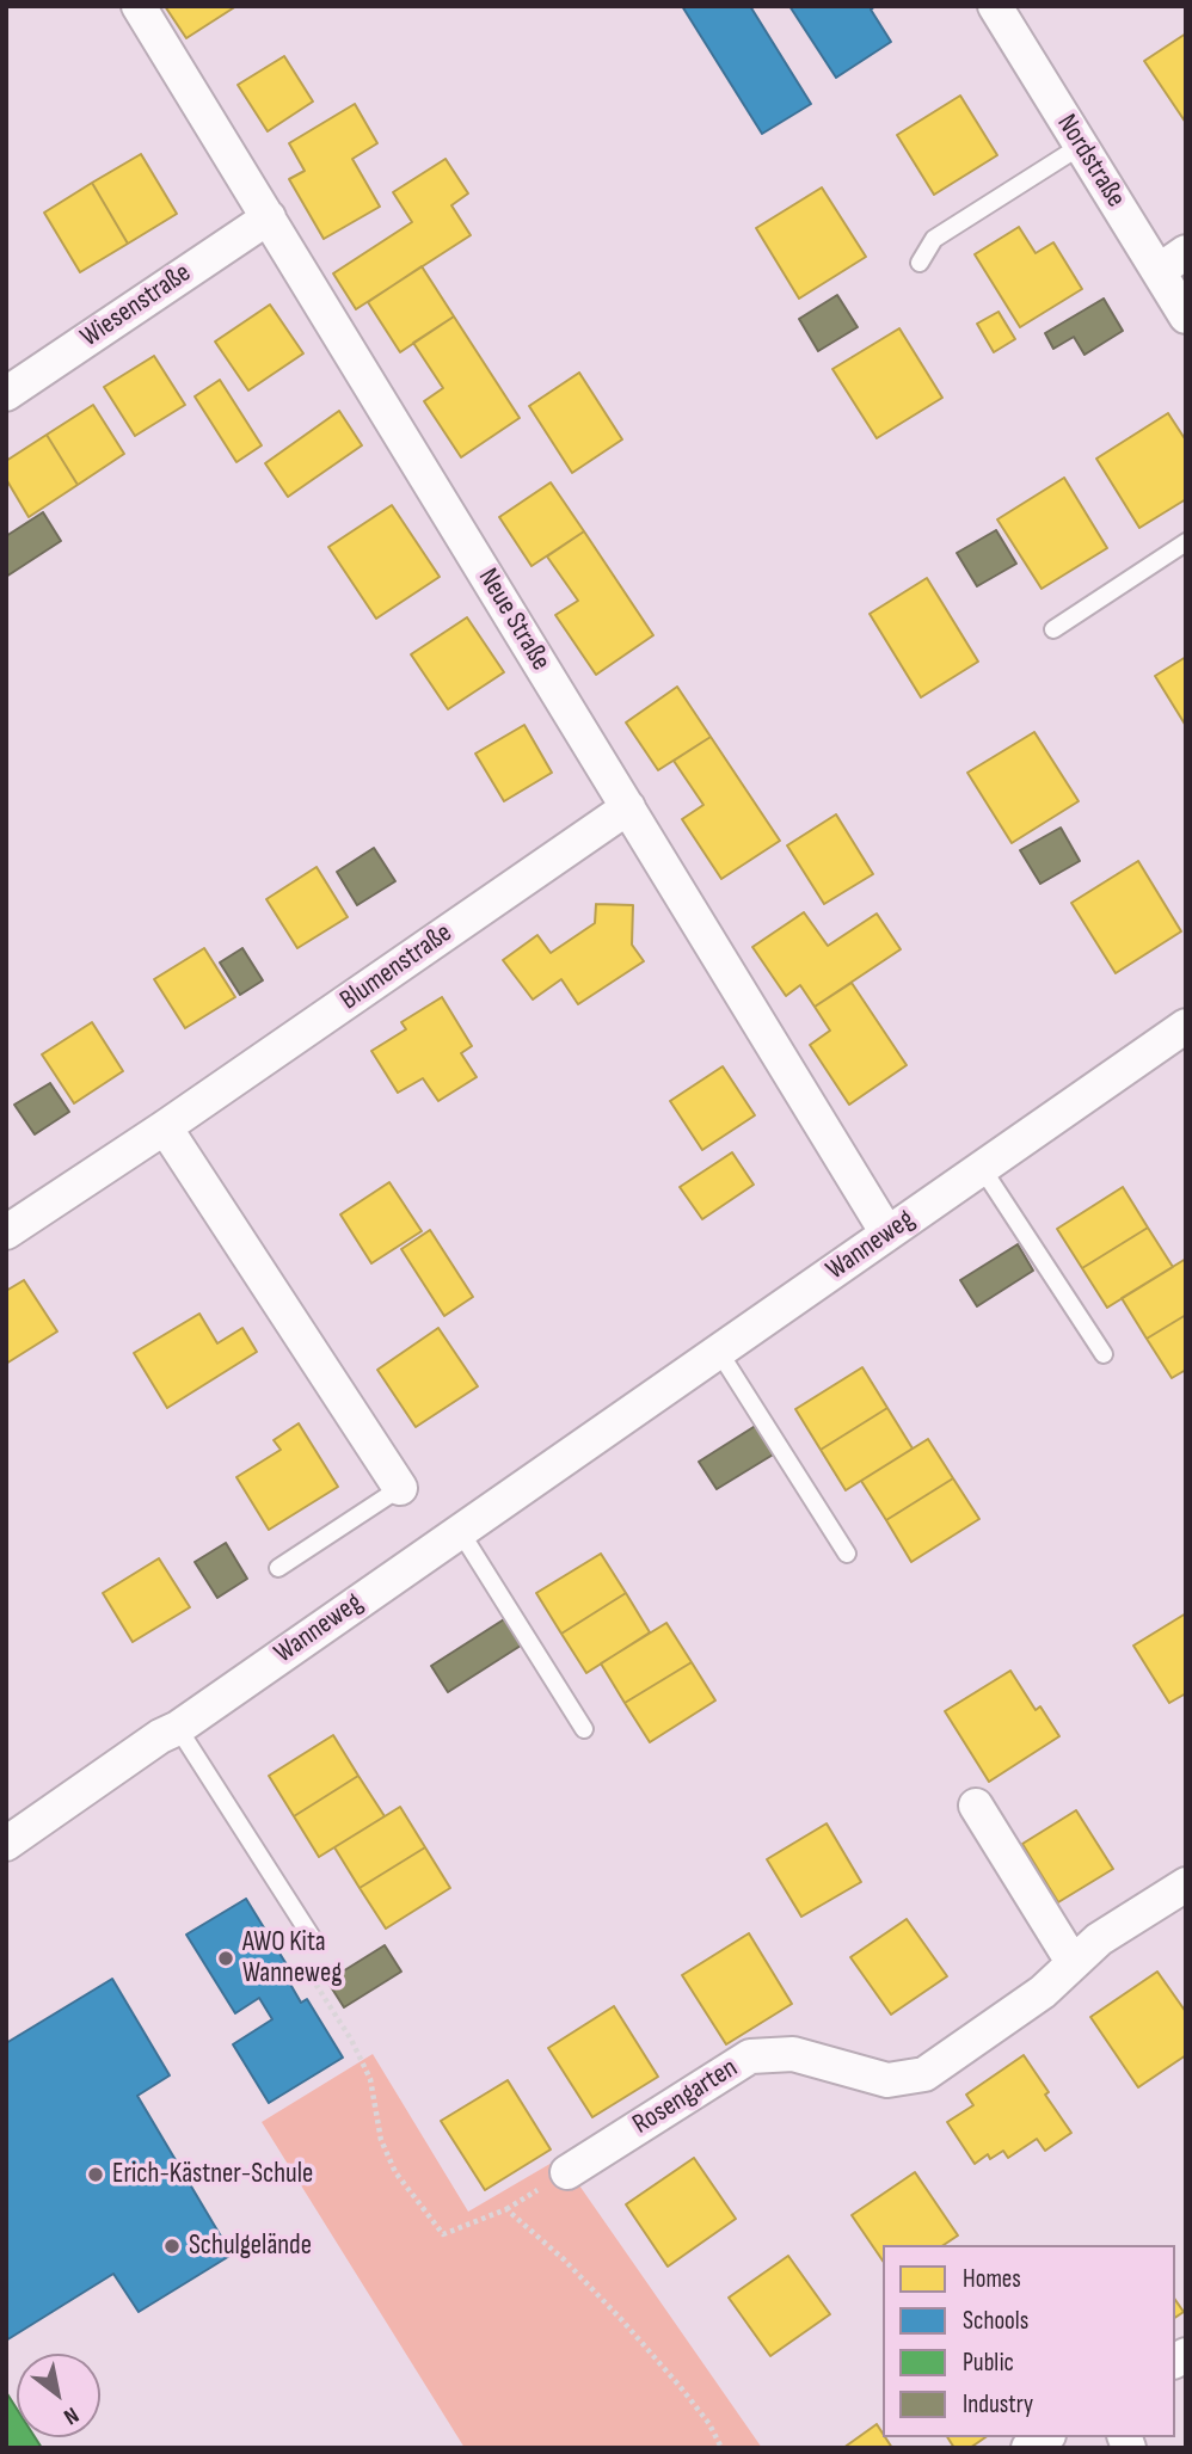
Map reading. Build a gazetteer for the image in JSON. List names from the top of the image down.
{
  "streets": {
    "street": [
      "Nordstraße",
      "Wiesenstraße",
      "Neue Straße",
      "Blumenstraße",
      "Wanneweg",
      "Rosengarten"
    ]
  },
  "crossings": [
    ["Wiesenstraße", "Neue Straße"],
    ["Neue Straße", "Blumenstraße"],
    ["Neue Straße", "Wanneweg"]
  ],
  "places": ["AWO Kita Wanneweg", "Erich-Kästner-Schule", "Schulgelände"],
  "legend": [
    "Homes",
    "Schools",
    "Public",
    "Industry"
  ],
  "north": "bottom right"
}
